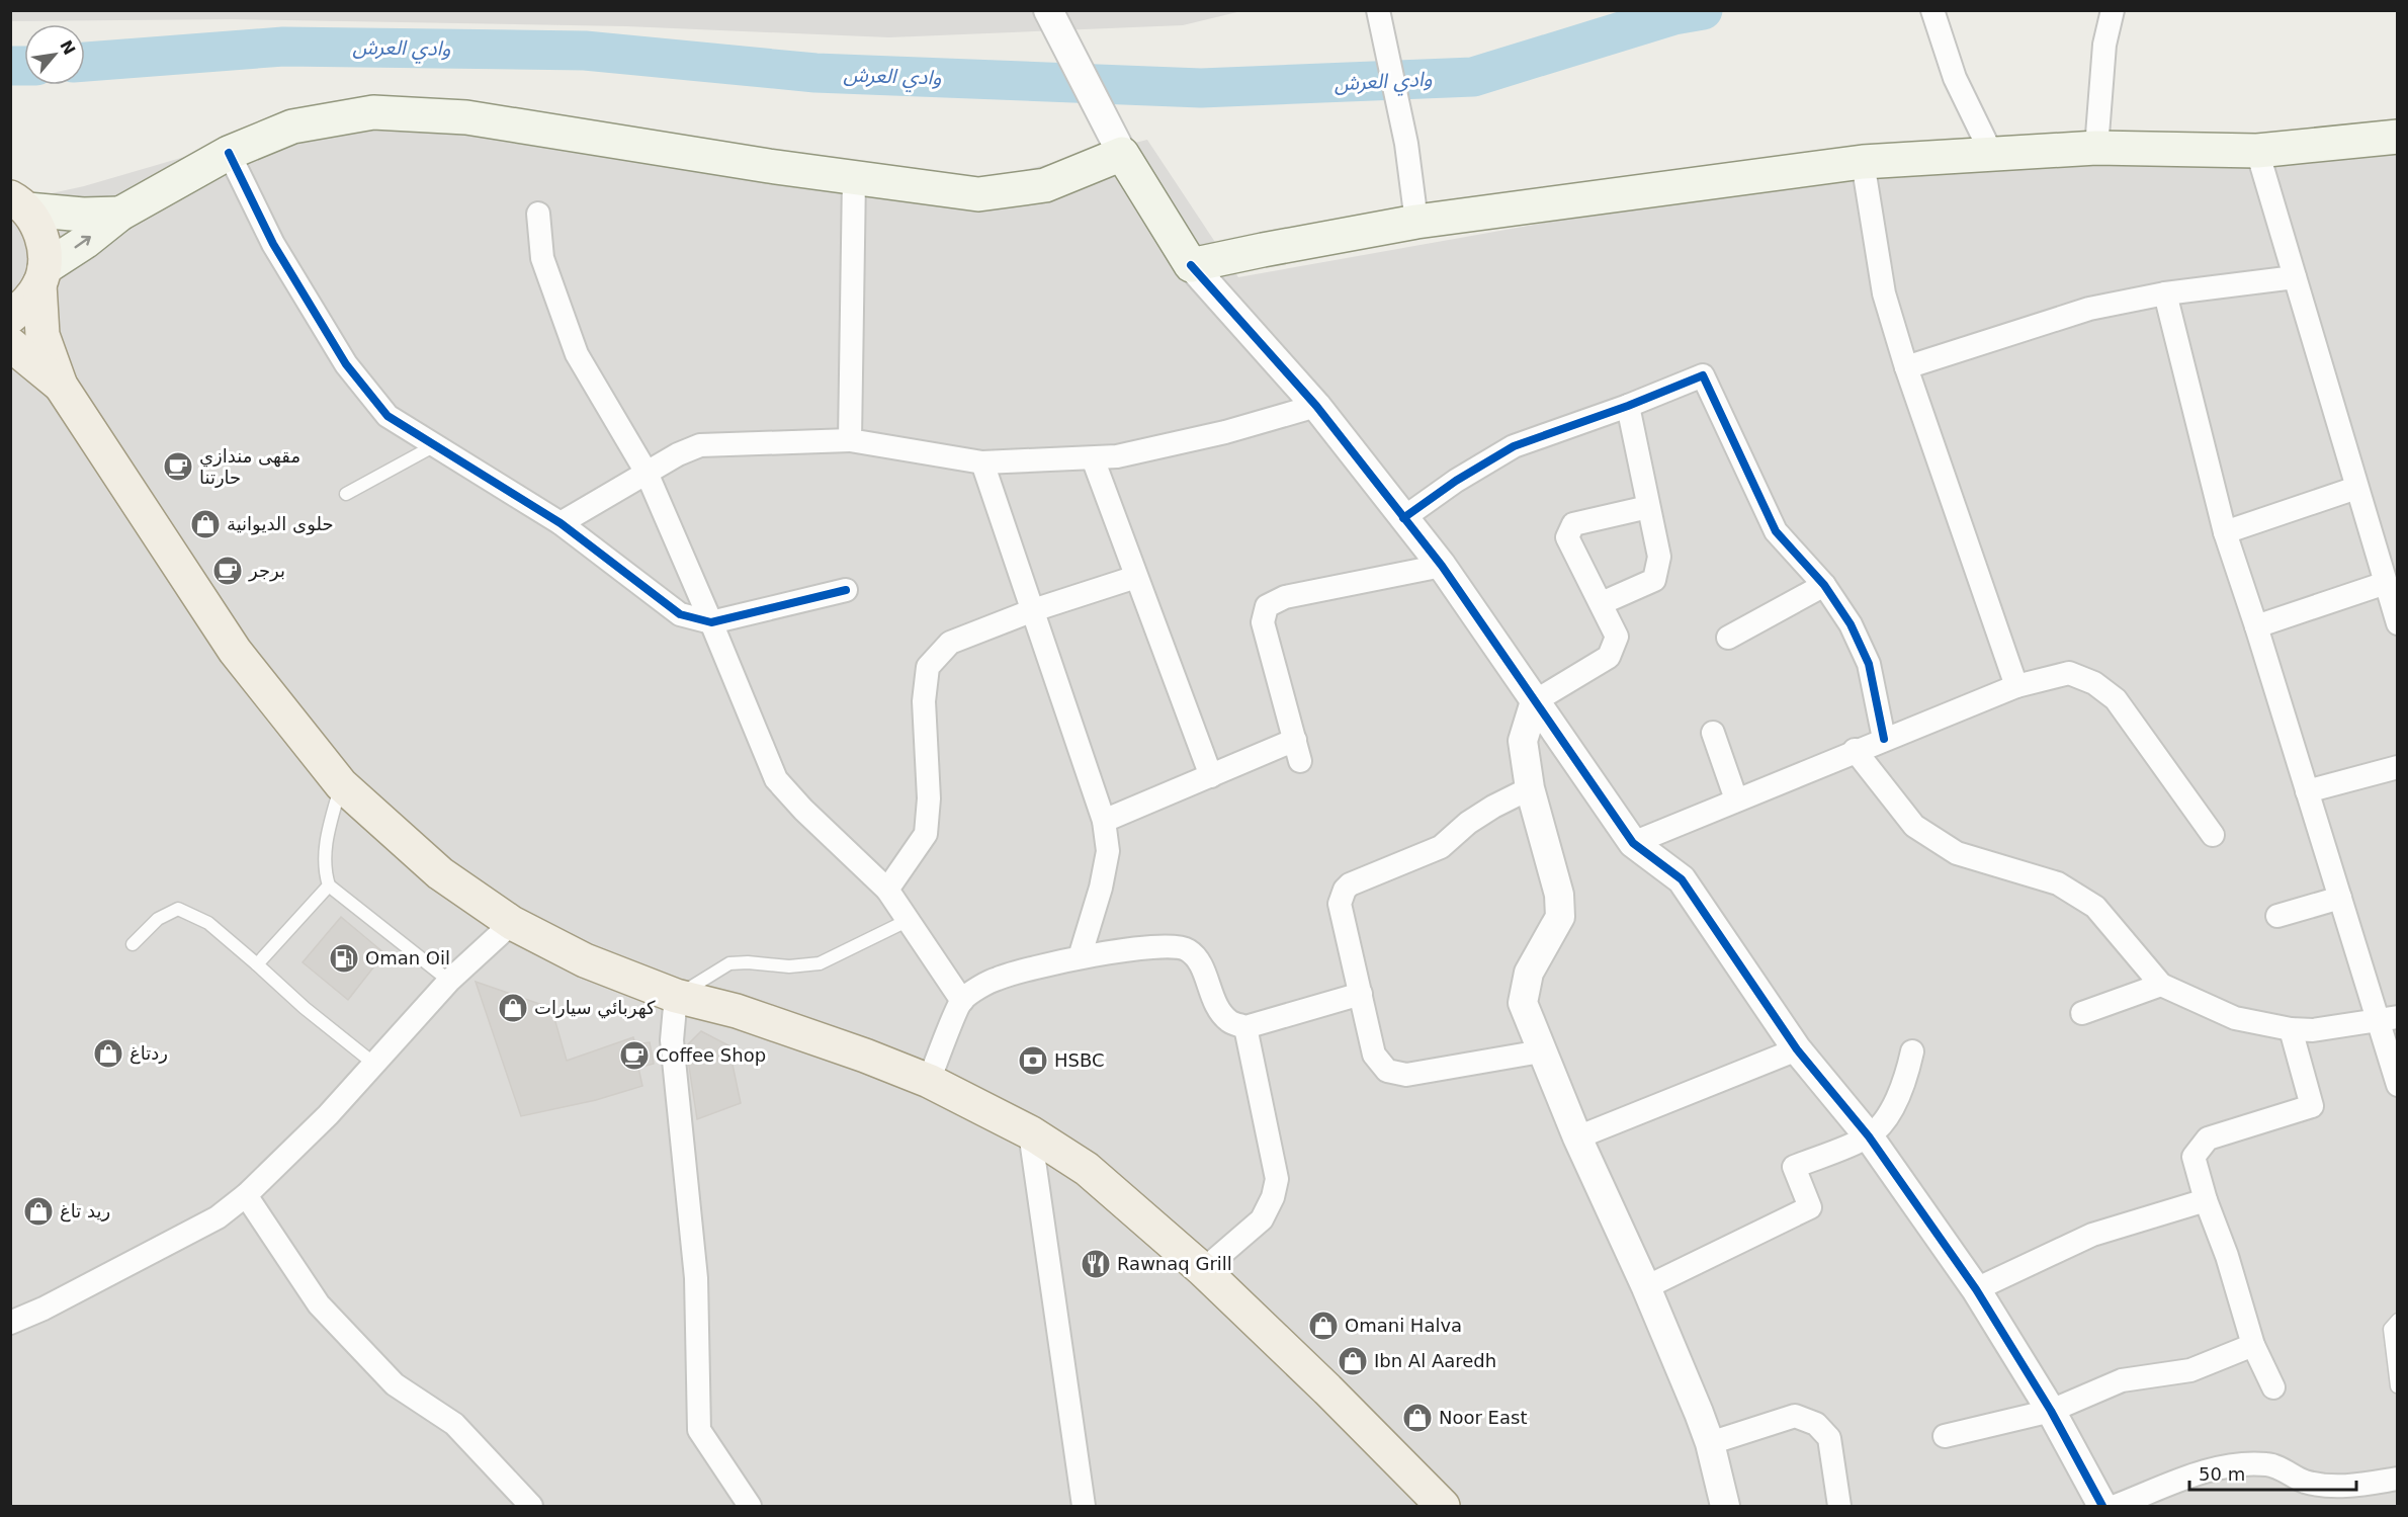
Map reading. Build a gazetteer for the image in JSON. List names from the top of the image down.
{
  "water": ["وادي العرش"],
  "places": {
    "cafe": ["مقهى مندازي حارتنا", "برجر", "Coffee Shop"],
    "shop": [
      "حلوى الديوانية",
      "كهربائي سيارات",
      "ردتاغ",
      "ريد تاغ",
      "Omani Halva",
      "Ibn Al Aaredh",
      "Noor East"
    ],
    "fuel station": ["Oman Oil"],
    "bank": ["HSBC"],
    "restaurant": ["Rawnaq Grill"]
  },
  "scale_bar": "50 m",
  "north": "top right"
}
